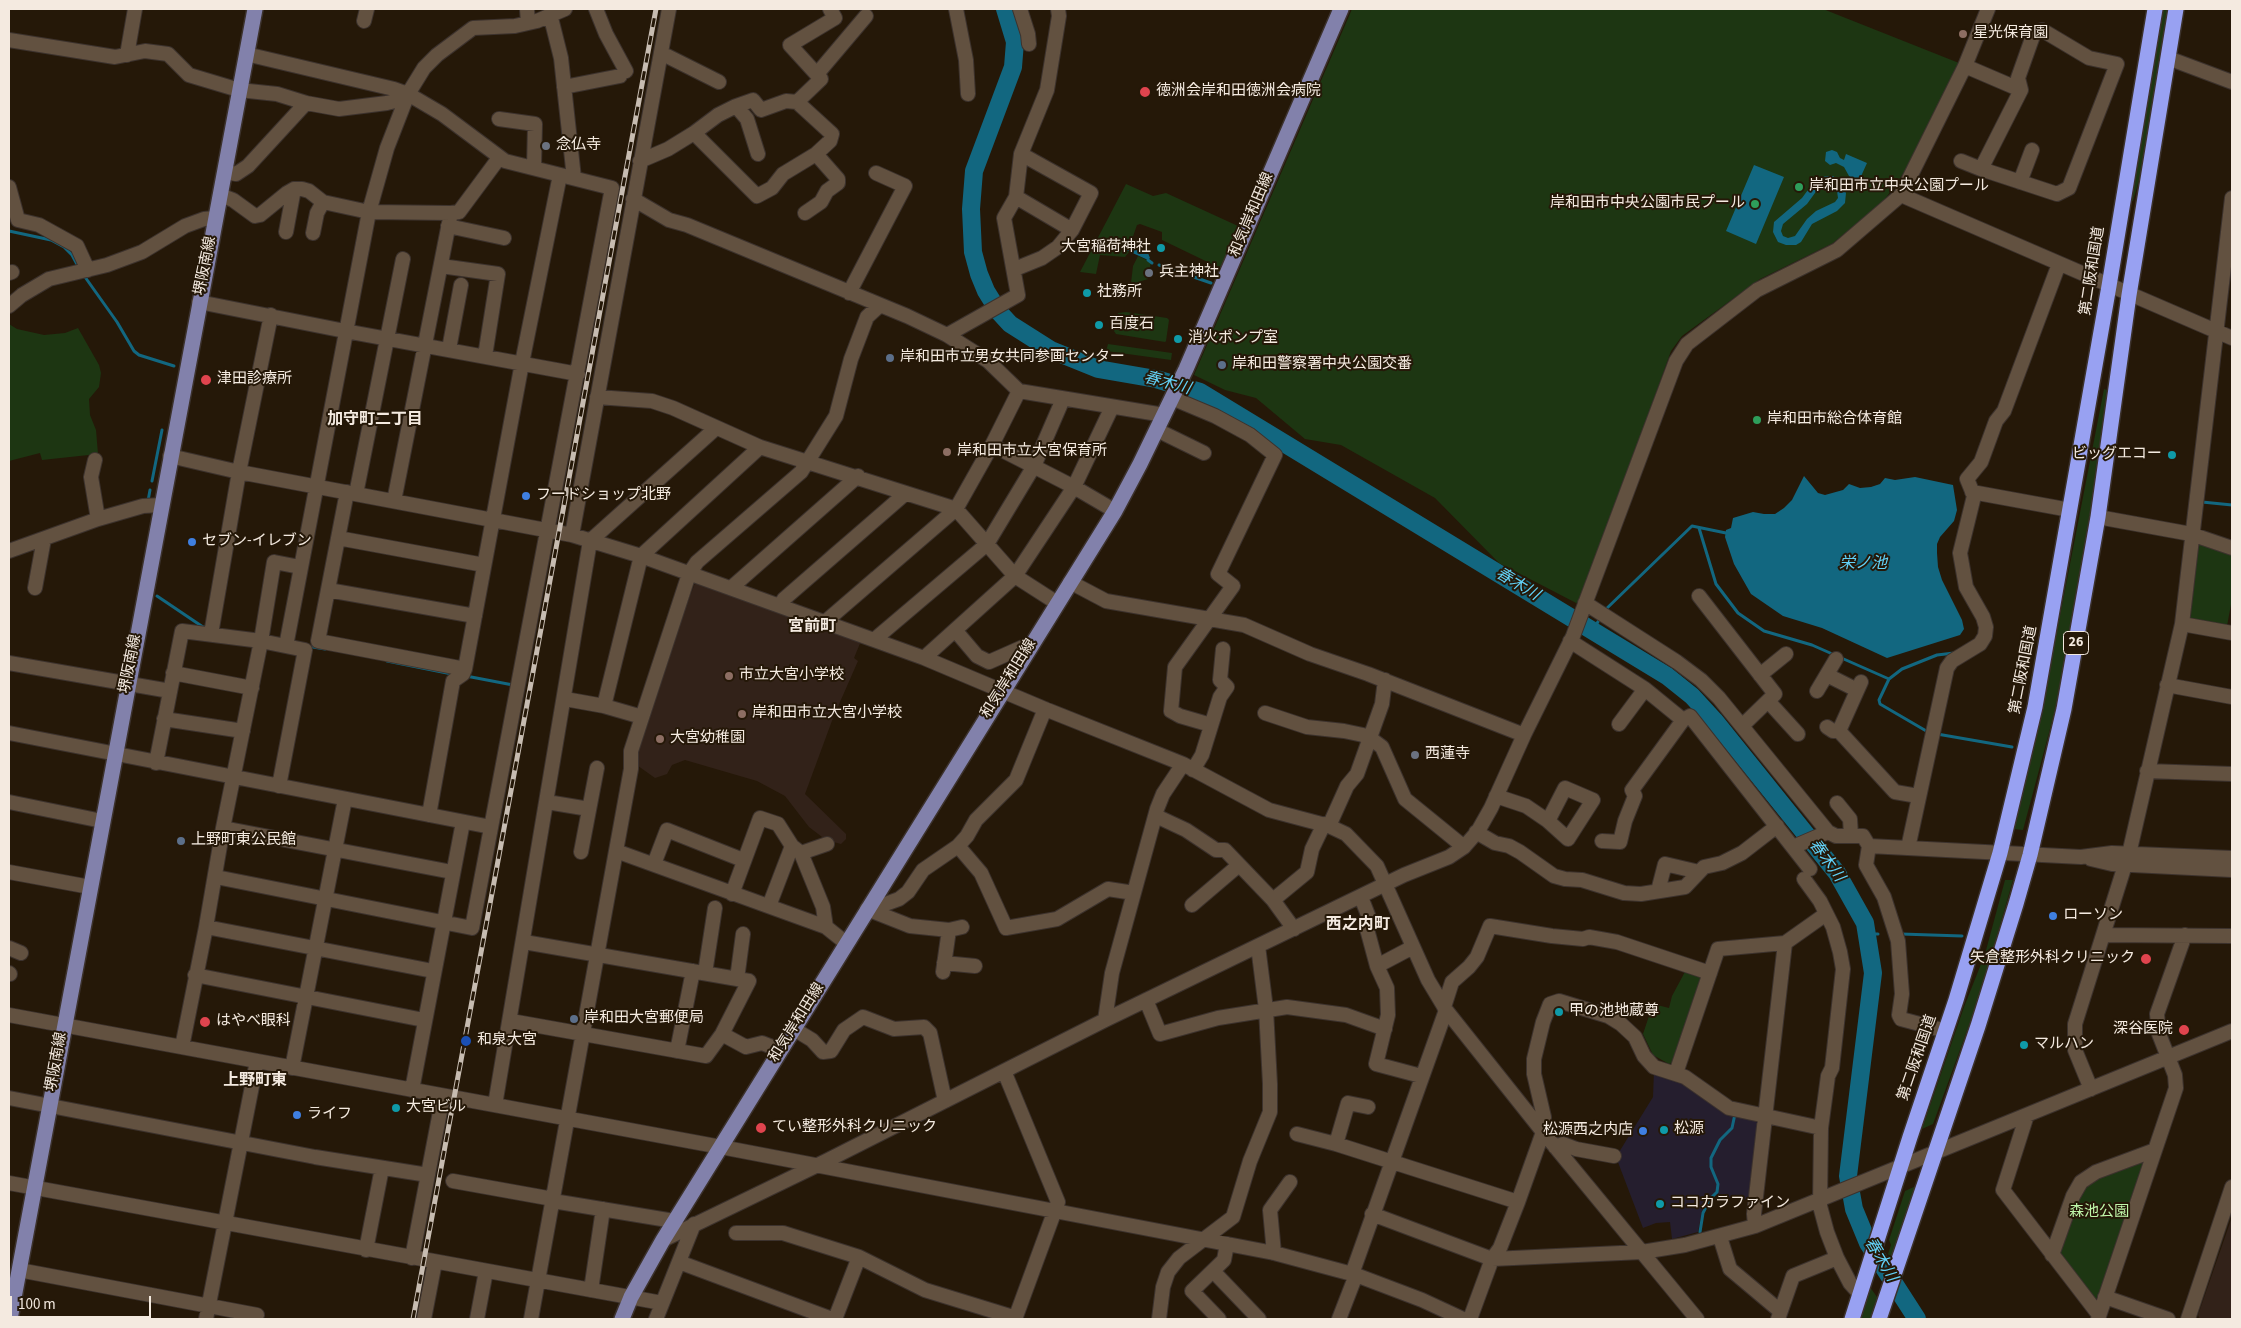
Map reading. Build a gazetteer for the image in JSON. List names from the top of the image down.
{
  "streets": {
    "highway": ["第二阪和国道", "26"],
    "main road": ["和気岸和田線", "堺阪南線"]
  },
  "districts": [
    "加守町二丁目",
    "宮前町",
    "西之内町",
    "上野町東"
  ],
  "water": ["春木川", "栄ノ池"],
  "parks": ["森池公園"],
  "places": [
    "星光保育園",
    "徳洲会岸和田徳洲会病院",
    "念仏寺",
    "岸和田市立中央公園プール",
    "岸和田市中央公園市民プール",
    "大宮稲荷神社",
    "兵主神社",
    "社務所",
    "百度石",
    "消火ポンプ室",
    "岸和田市立男女共同参画センター",
    "岸和田警察署中央公園交番",
    "津田診療所",
    "岸和田市総合体育館",
    "岸和田市立大宮保育所",
    "ビッグエコー",
    "フードショップ北野",
    "セブン-イレブン",
    "市立大宮小学校",
    "岸和田市立大宮小学校",
    "大宮幼稚園",
    "西蓮寺",
    "上野町東公民館",
    "ローソン",
    "矢倉整形外科クリニック",
    "甲の池地蔵尊",
    "岸和田大宮郵便局",
    "はやべ眼科",
    "深谷医院",
    "和泉大宮",
    "マルハン",
    "大宮ビル",
    "ライフ",
    "てい整形外科クリニック",
    "松源",
    "松源西之内店",
    "ココカラファイン"
  ],
  "scale_bar": "100 m"
}
